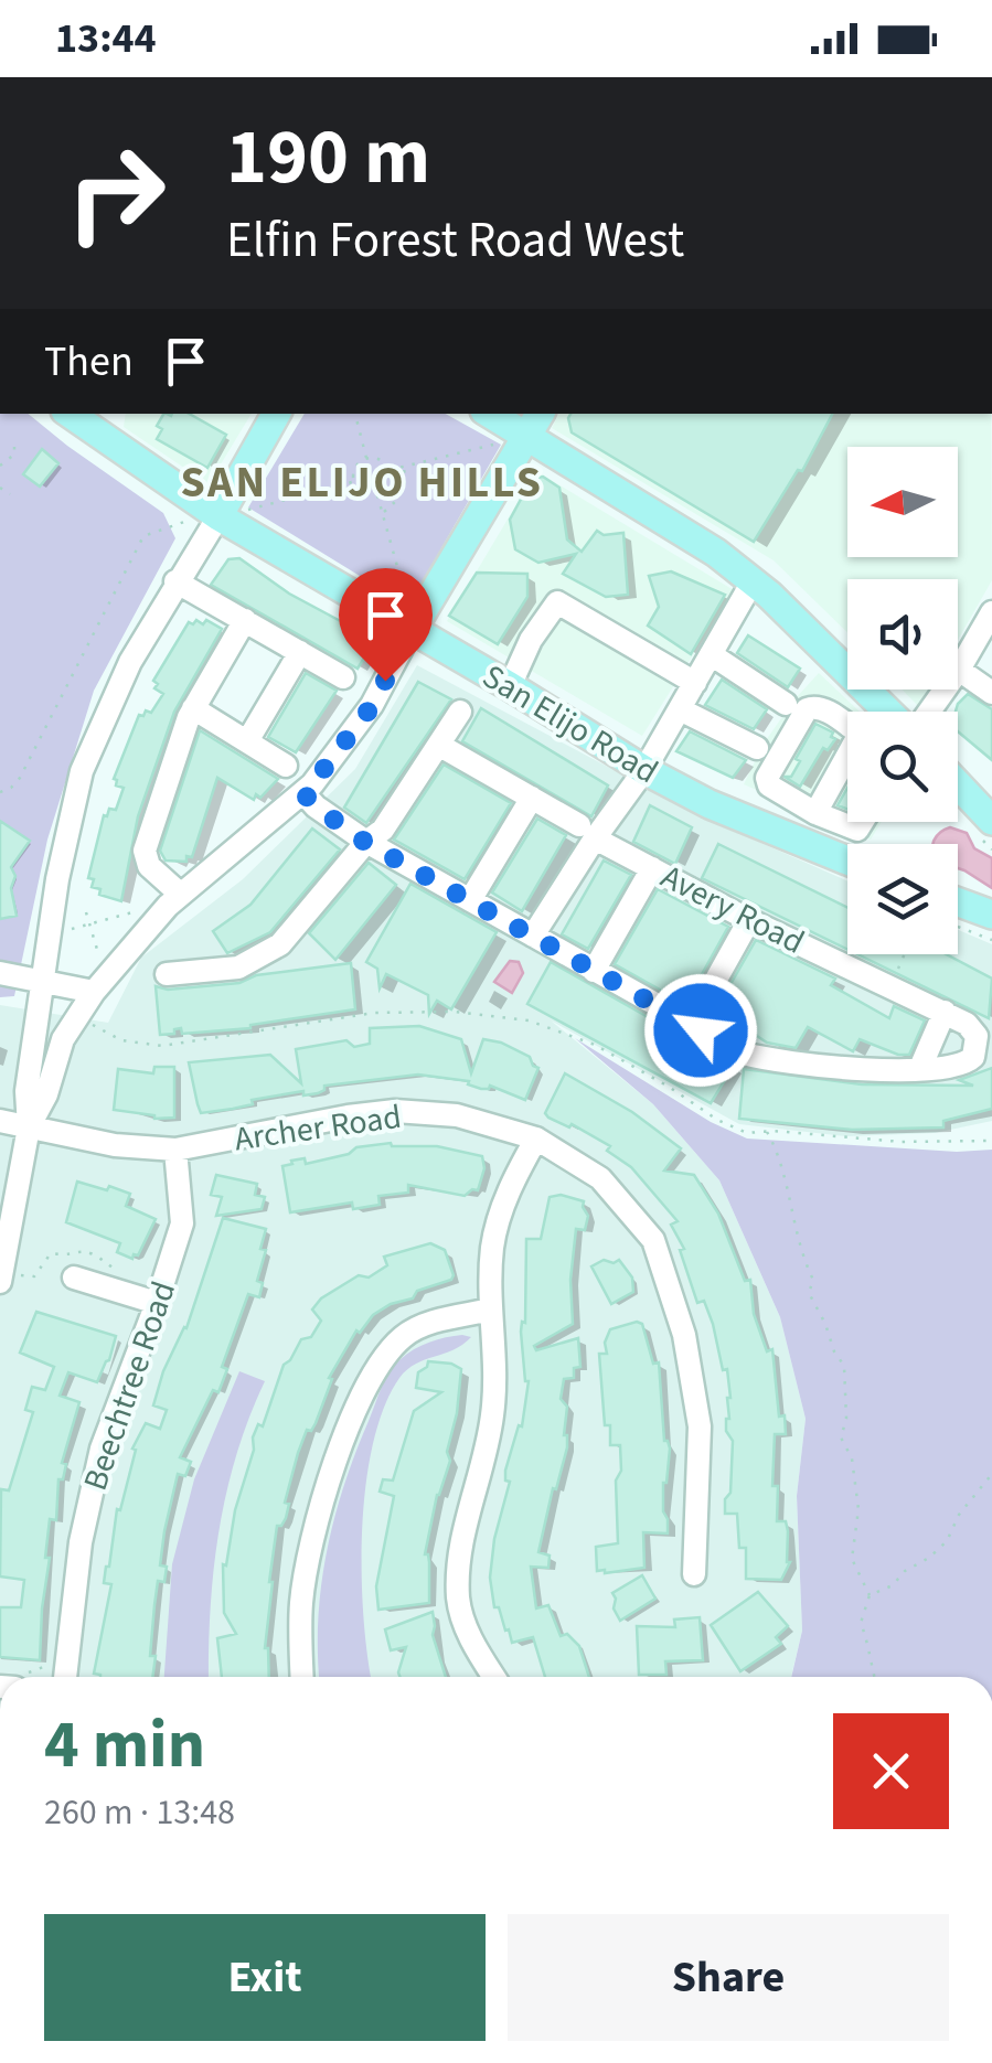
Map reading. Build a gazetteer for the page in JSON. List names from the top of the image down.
{
  "streets": {
    "main road": ["San Elijo Road"],
    "street": ["Avery Road", "Archer Road", "Beechtree Road"]
  },
  "crossings": [
    ["Archer Road", "Beechtree Road"]
  ],
  "districts": ["SAN ELIJO HILLS"],
  "north": "left",
  "page": {
    "status": "13:44",
    "turn": ["190 m", "Elfin Forest Road West"],
    "then": "Then",
    "heading": ["4 min", "260 m · 13:48"],
    "buttons": ["Exit", "Share"]
  }
}
